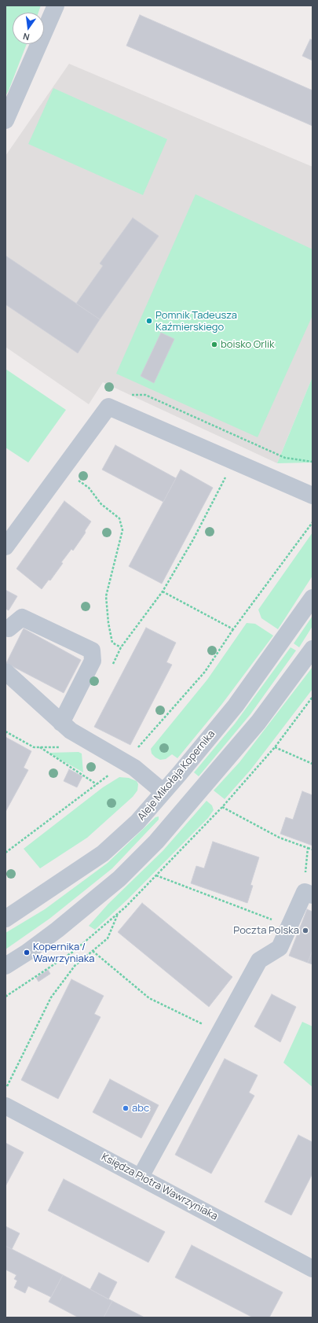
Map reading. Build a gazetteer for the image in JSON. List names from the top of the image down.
{
  "streets": {
    "street": ["Aleje Mikołaja Kopernika", "Księdza Piotra Wawrzyniaka"]
  },
  "places": [
    "Pomnik Tadeusza Kaźmierskiego",
    "boisko Orlik",
    "Poczta Polska",
    "Kopernika / Wawrzyniaka",
    "abc"
  ],
  "north": "bottom"
}
